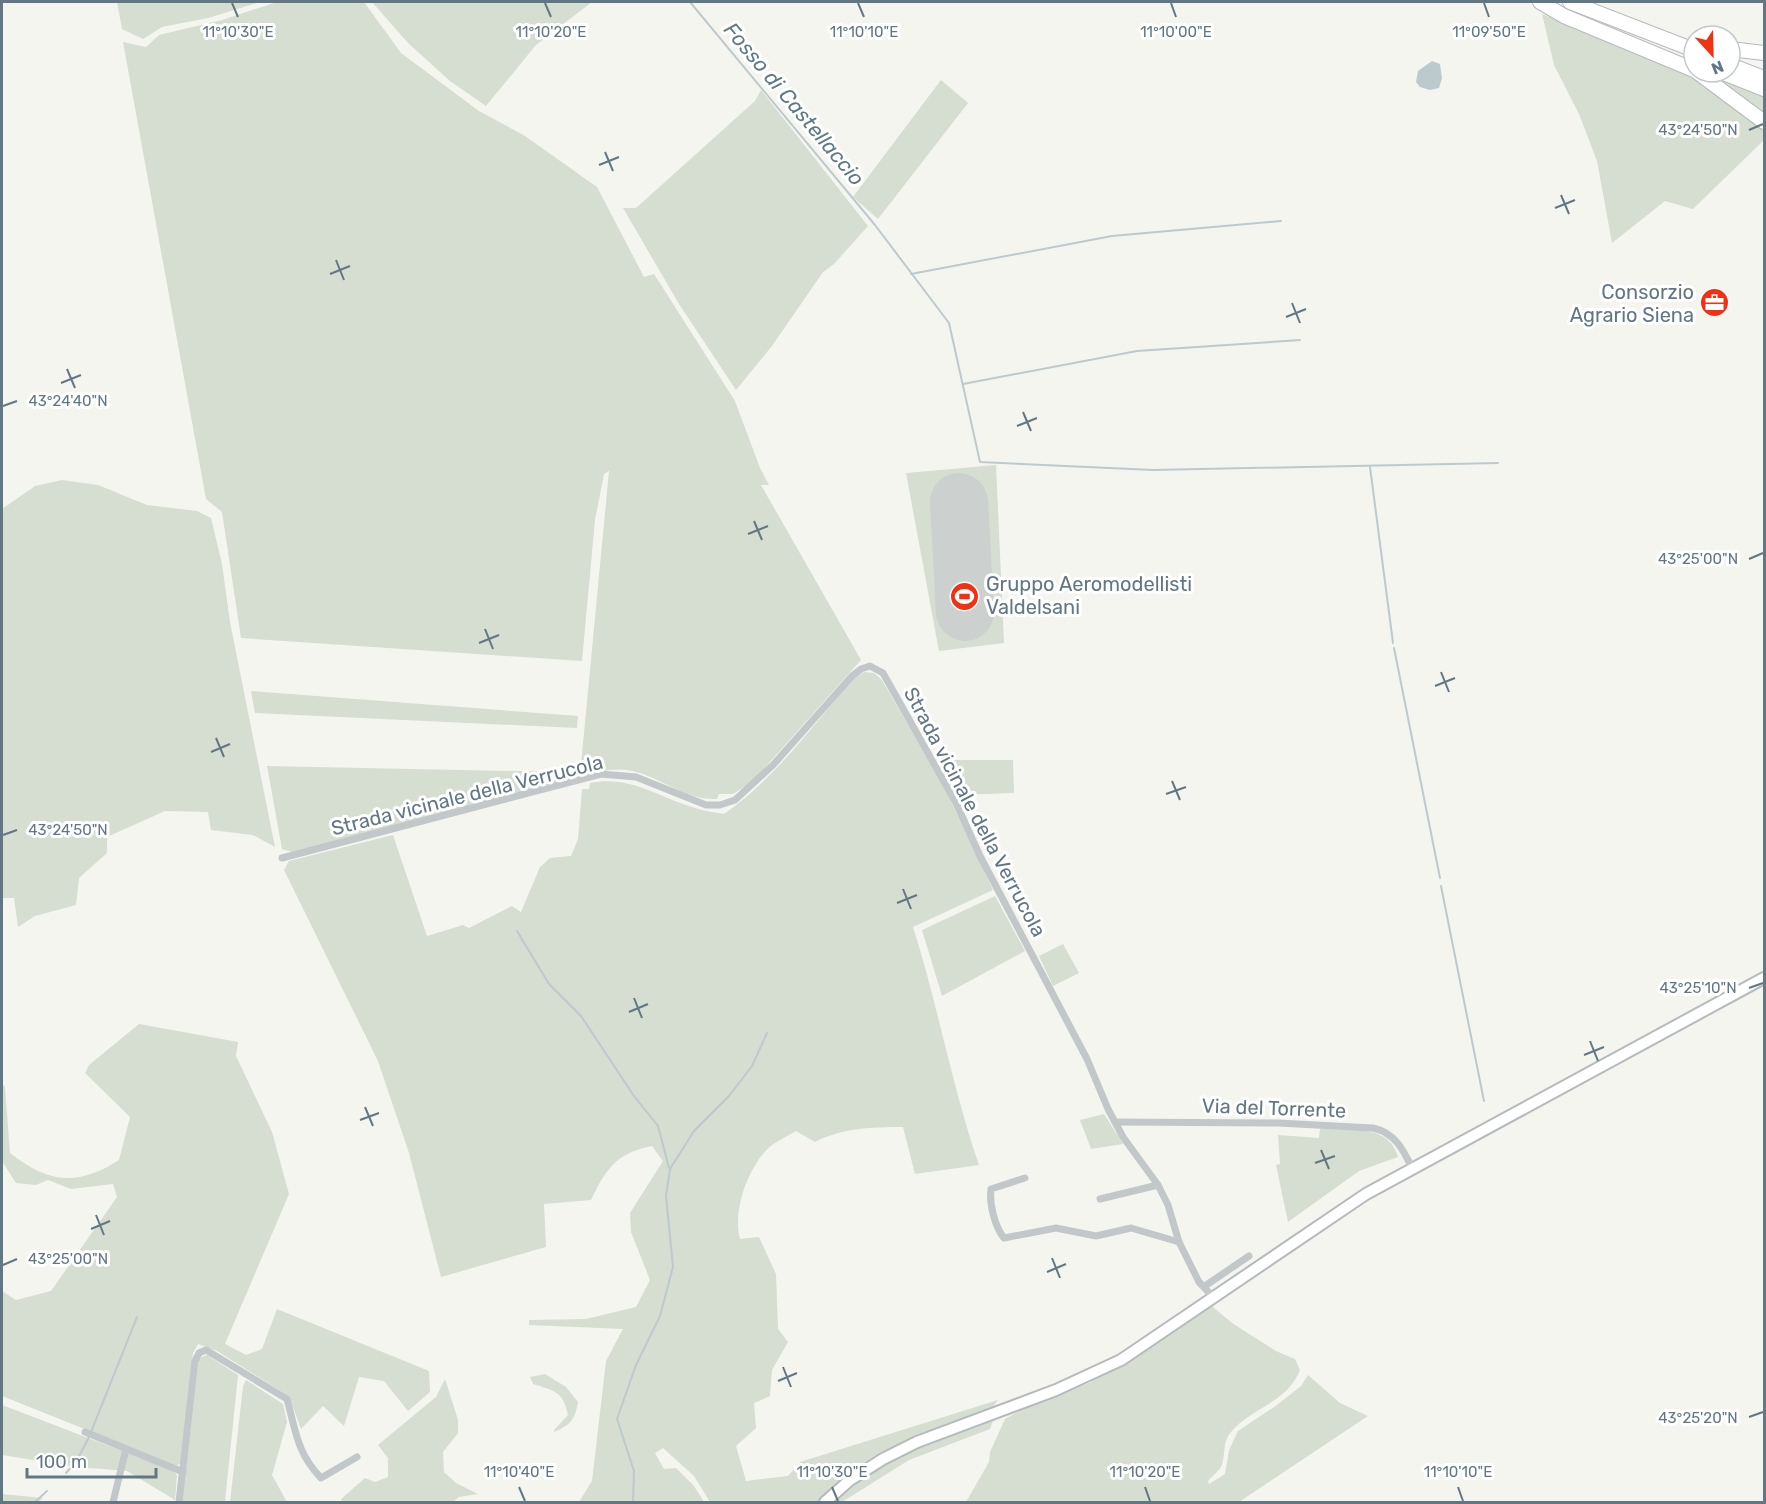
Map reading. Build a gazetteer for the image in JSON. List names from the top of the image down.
{
  "streets": {
    "street": ["Strada vicinale della Verrucola", "Via del Torrente"]
  },
  "crossings": [
    ["Strada vicinale della Verrucola", "Via del Torrente"]
  ],
  "water": ["Fosso di Castellaccio"],
  "places": {
    "office": ["Consorzio Agrario Siena"],
    "sports": ["Gruppo Aeromodellisti Valdelsani"]
  },
  "scale_bar": "100 m",
  "north": "bottom",
  "coordinates": [
    "11°10'30\"E",
    "11°10'20\"E",
    "11°10'10\"E",
    "11°10'00\"E",
    "11°09'50\"E",
    "43°24'50\"N",
    "43°24'40\"N",
    "43°25'00\"N",
    "43°25'10\"N",
    "43°25'20\"N",
    "11°10'40\"E"
  ]
}
